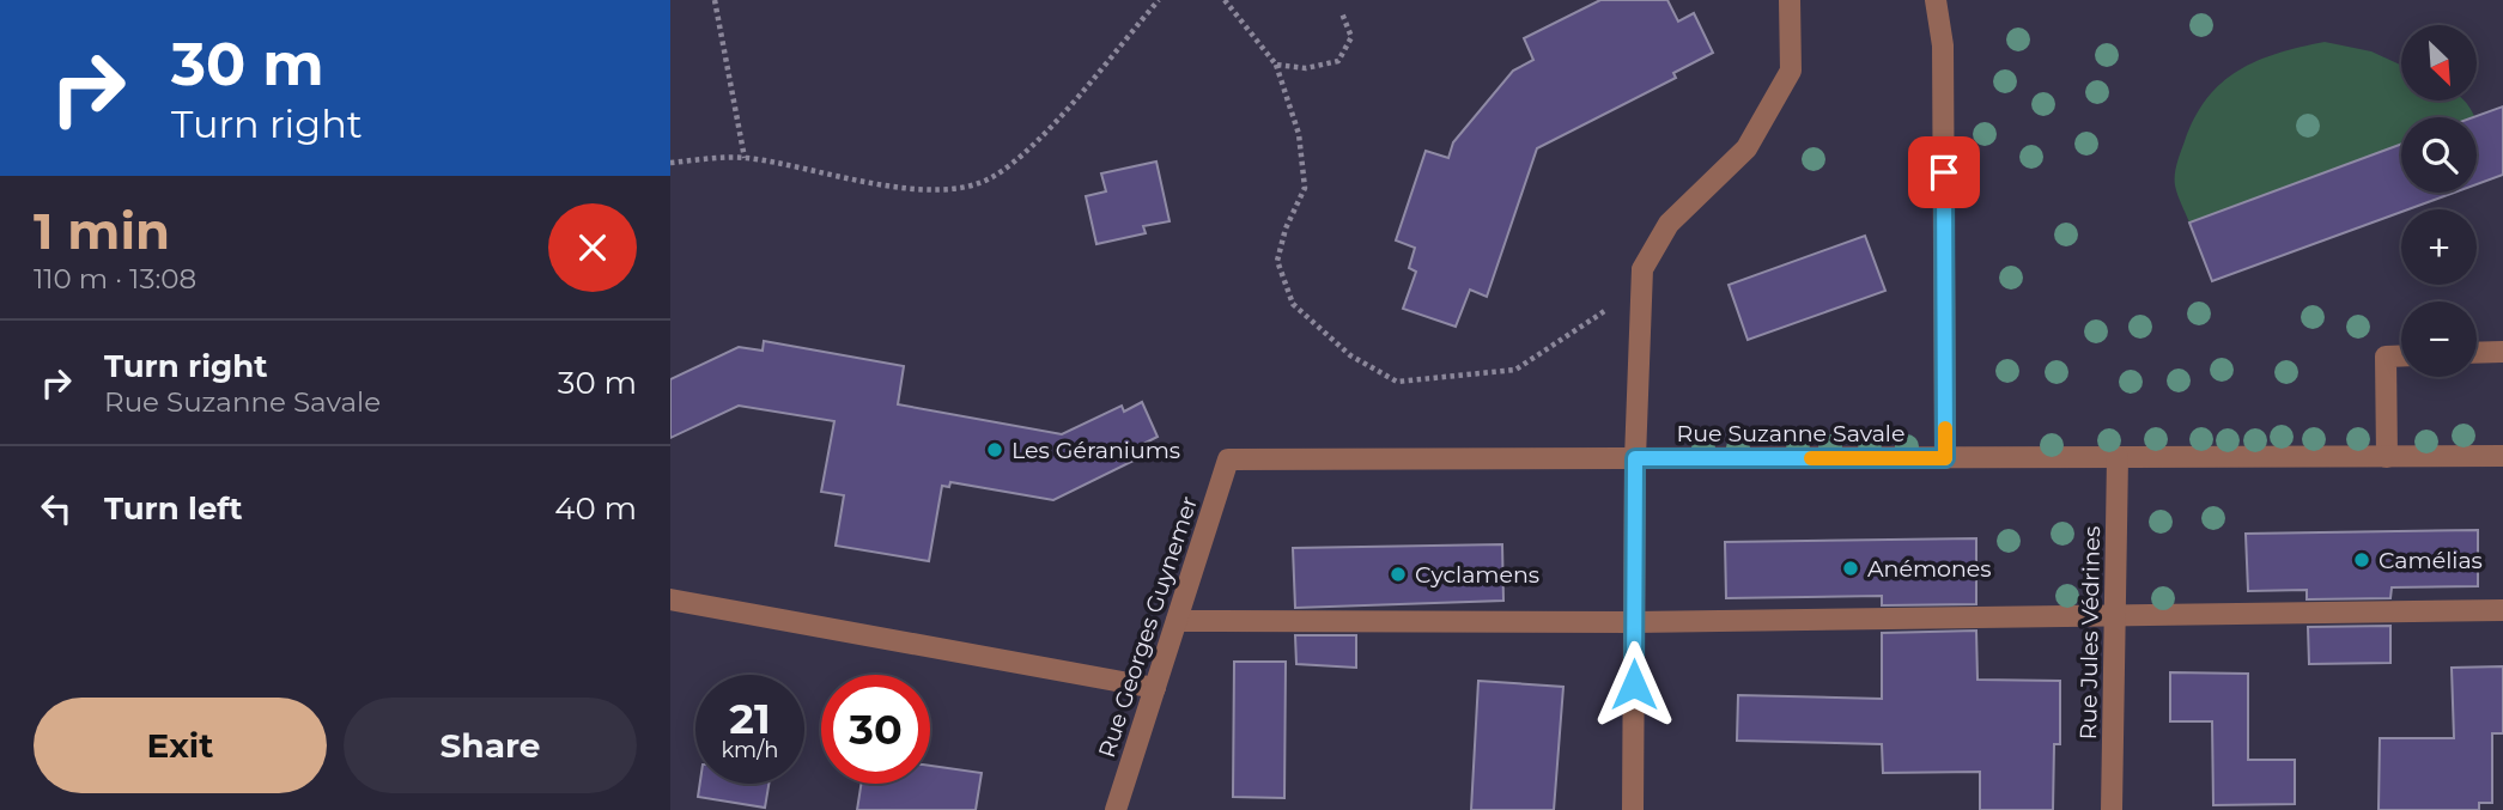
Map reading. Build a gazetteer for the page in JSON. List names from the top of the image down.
{
  "streets": {
    "street": ["Rue Suzanne Savale", "Rue Georges Guynemer", "Rue Jules Védrines"]
  },
  "crossings": [
    ["Rue Suzanne Savale", "Rue Georges Guynemer"],
    ["Rue Suzanne Savale", "Rue Jules Védrines"]
  ],
  "places": [
    "Les Géraniums",
    "Camélias",
    "Anémones",
    "Cyclamens"
  ],
  "north": "bottom right",
  "page": {
    "turn": ["30 m", "Turn right"],
    "map_buttons": ["+", "−"],
    "heading": ["1 min", "110 m · 13:08"],
    "list": [
      {
        "name": "Turn right",
        "note": "Rue Suzanne Savale",
        "value": "30 m"
      },
      {
        "name": "Turn left",
        "value": "40 m"
      }
    ],
    "speed": "21 km/h",
    "limit": "30",
    "buttons": ["Exit", "Share"]
  }
}
